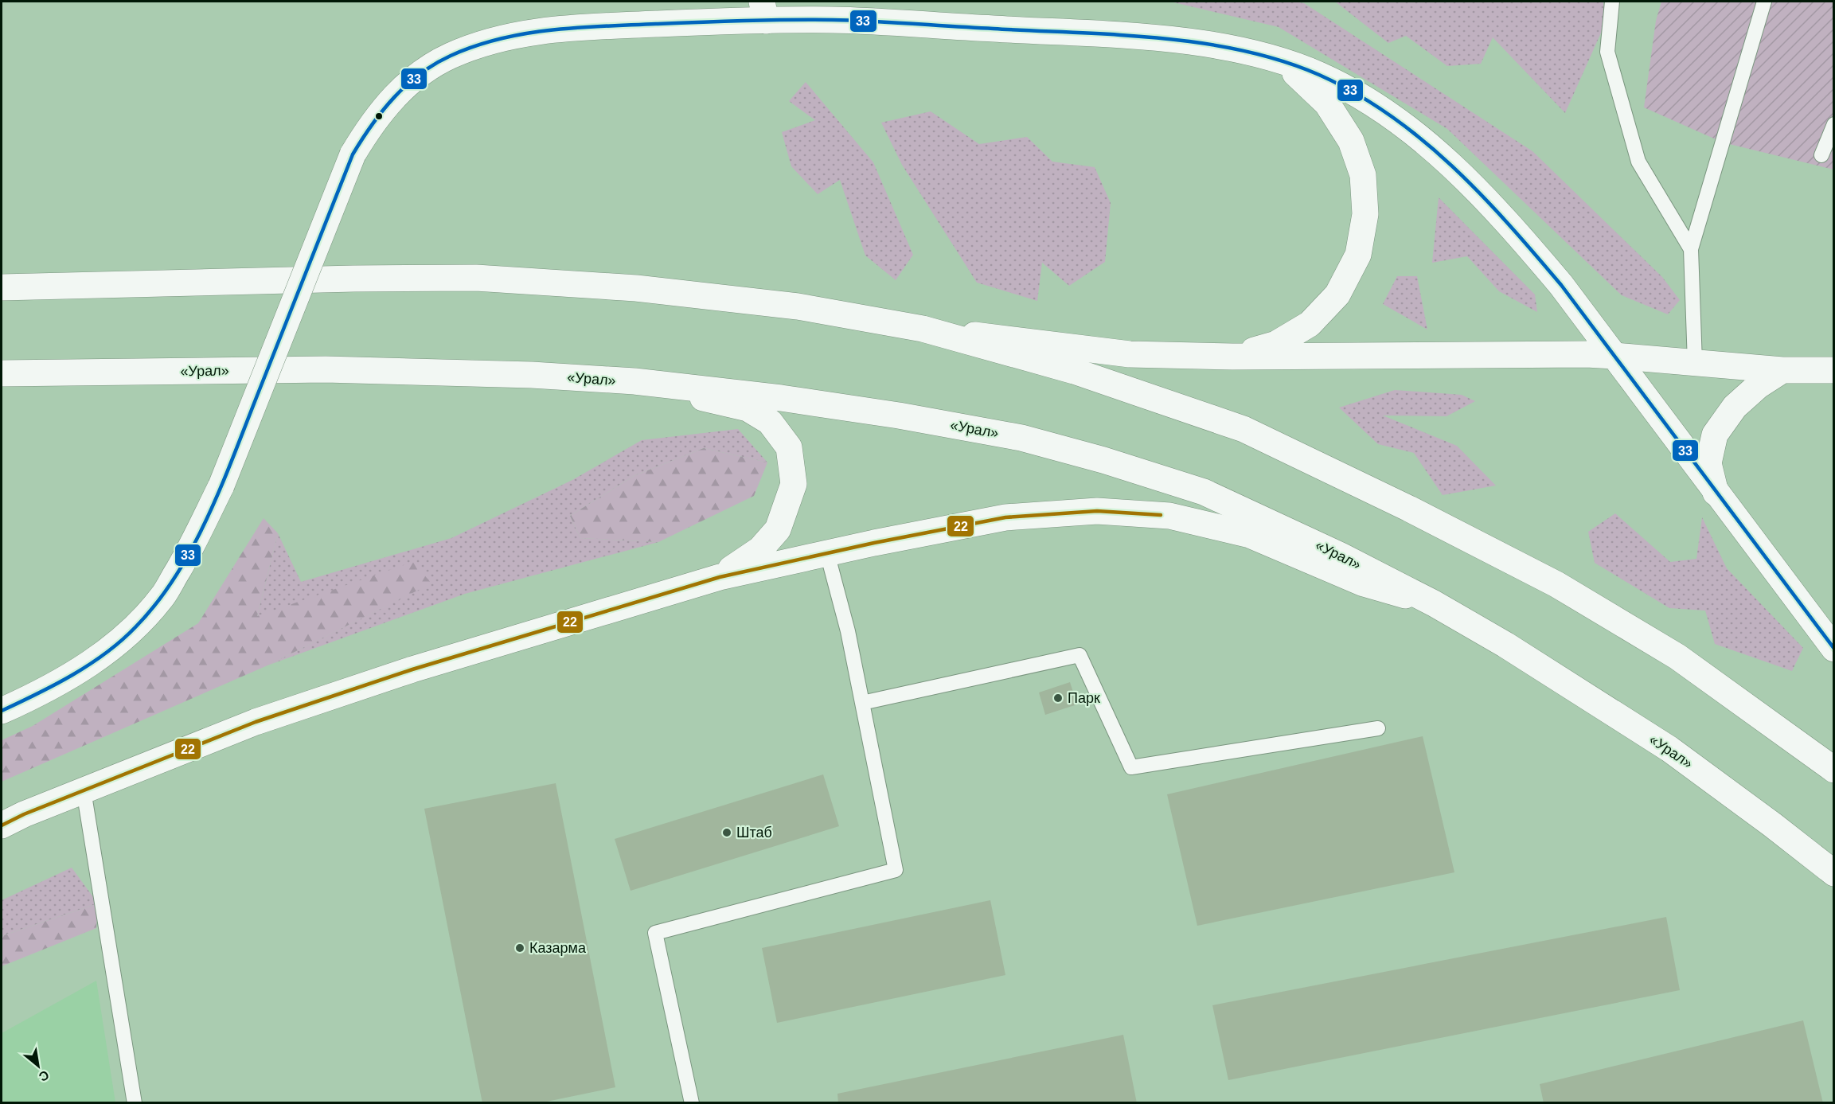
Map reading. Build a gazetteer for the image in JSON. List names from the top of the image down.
{
  "streets": {
    "main road": ["«Урал»"]
  },
  "places": ["Парк", "Штаб", "Казарма"],
  "lines": ["transit line 33", "transit line 22"],
  "north": "bottom right"
}
